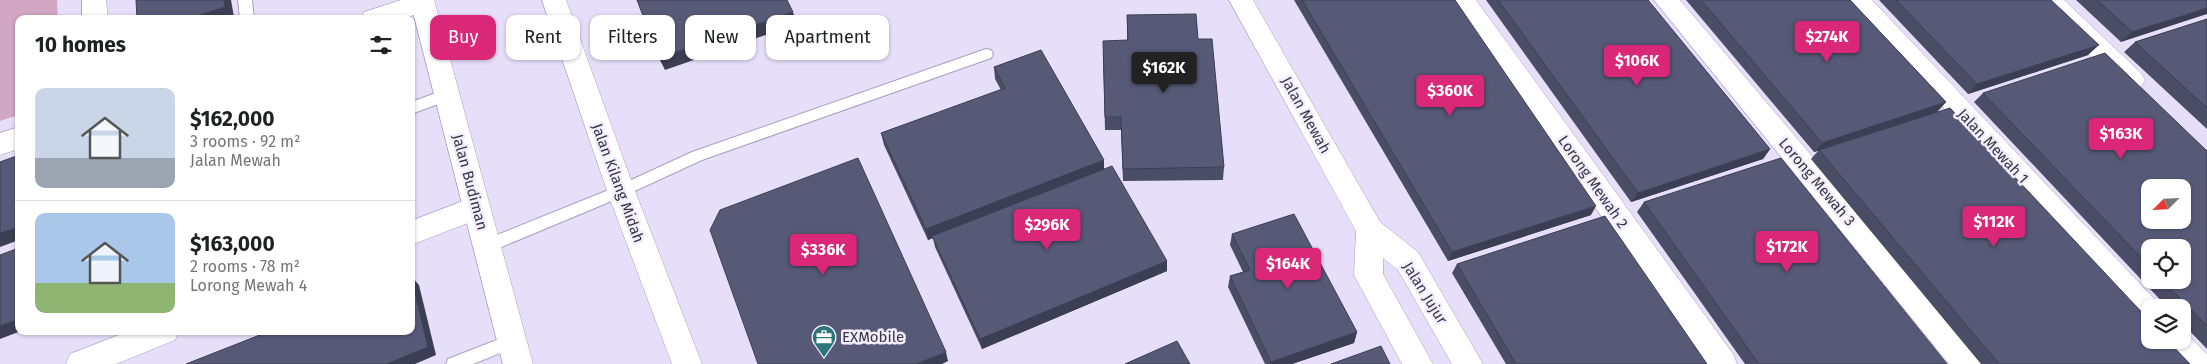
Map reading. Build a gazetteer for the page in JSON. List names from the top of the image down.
{
  "streets": {
    "street": [
      "Jalan Mewah",
      "Jalan Mewah 1",
      "Jalan Budiman",
      "Lorong Mewah 2",
      "Lorong Mewah 3",
      "Jalan Kilang Midah",
      "Jalan Jujur"
    ]
  },
  "crossings": [
    ["Jalan Mewah", "Jalan Jujur"]
  ],
  "places": {
    "office": ["EXMobile"]
  },
  "north": "bottom left",
  "page": {
    "chip": [
      "Buy",
      "Rent",
      "Filters",
      "New",
      "Apartment"
    ],
    "heading": "10 homes",
    "price": [
      "$274K",
      "$106K",
      "$162K",
      "$360K",
      "$163K",
      "$112K",
      "$296K",
      "$172K",
      "$336K",
      "$164K"
    ],
    "list": [
      {
        "name": "$162,000",
        "note": "3 rooms · 92 m² · Jalan Mewah"
      },
      {
        "name": "$163,000",
        "note": "2 rooms · 78 m² · Lorong Mewah 4"
      }
    ]
  }
}
